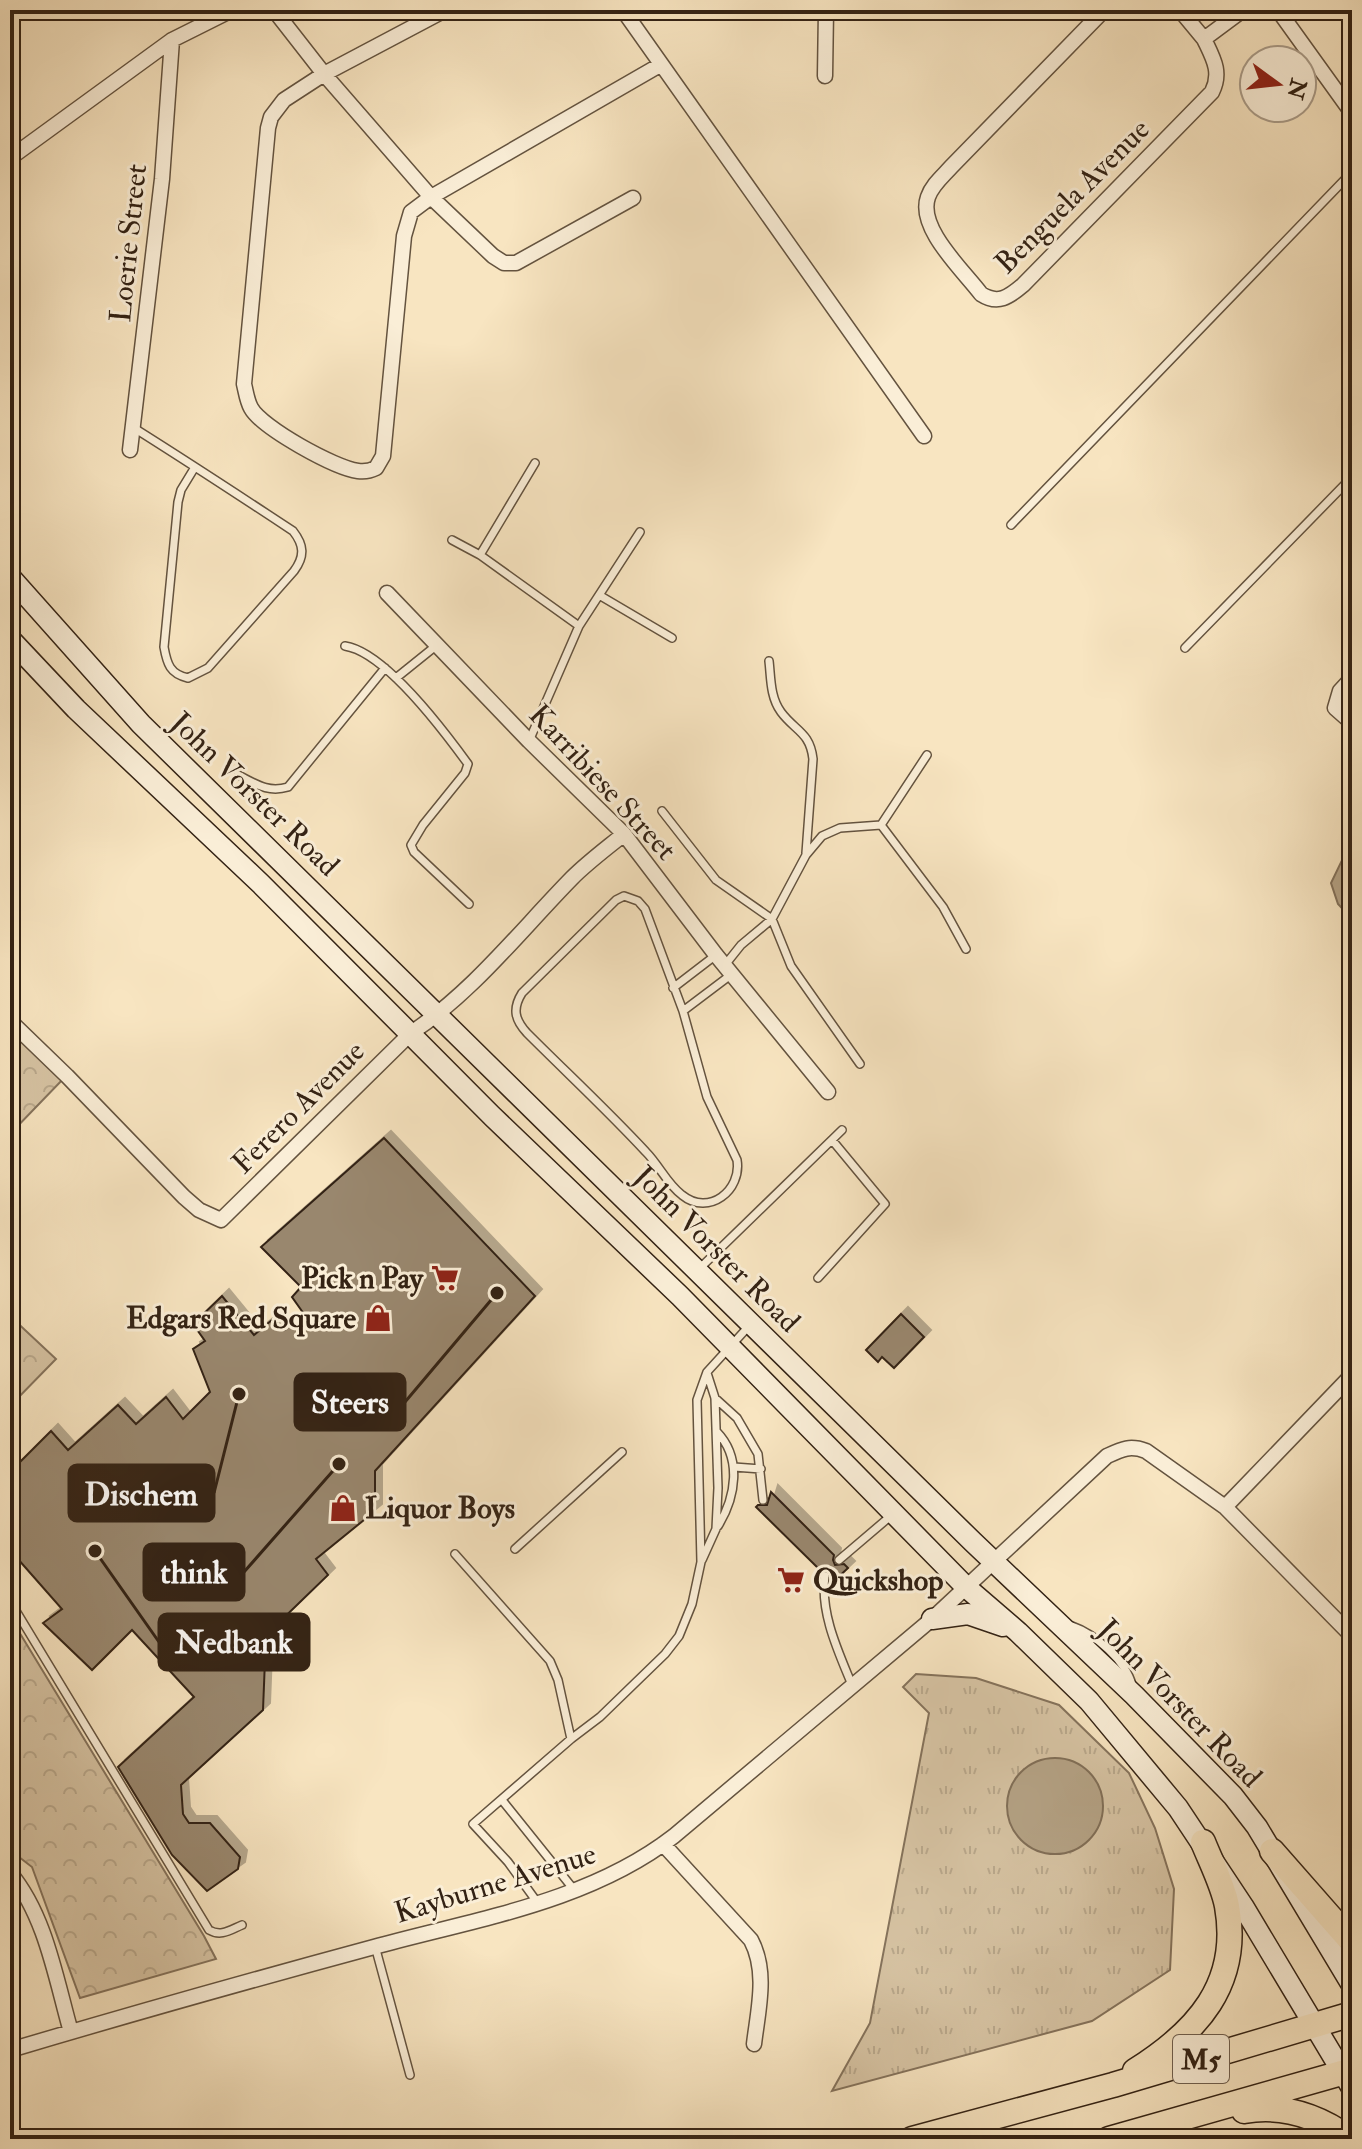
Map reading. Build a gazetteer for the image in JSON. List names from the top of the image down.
{
  "streets": {
    "main road": ["John Vorster Road", "M5"],
    "street": [
      "Benguela Avenue",
      "Loerie Street",
      "Karribiese Street",
      "Ferero Avenue",
      "Kayburne Avenue"
    ]
  },
  "crossings": [
    ["Karribiese Street", "Ferero Avenue"],
    ["John Vorster Road", "Ferero Avenue"],
    ["John Vorster Road", "Kayburne Avenue"],
    ["John Vorster Road", "M5"]
  ],
  "places": {
    "supermarket": ["Pick n Pay", "Quickshop"],
    "other": [
      "Steers",
      "Dischem",
      "think",
      "Nedbank"
    ],
    "shop": ["Edgars Red Square", "Liquor Boys"]
  },
  "north": "right"
}
